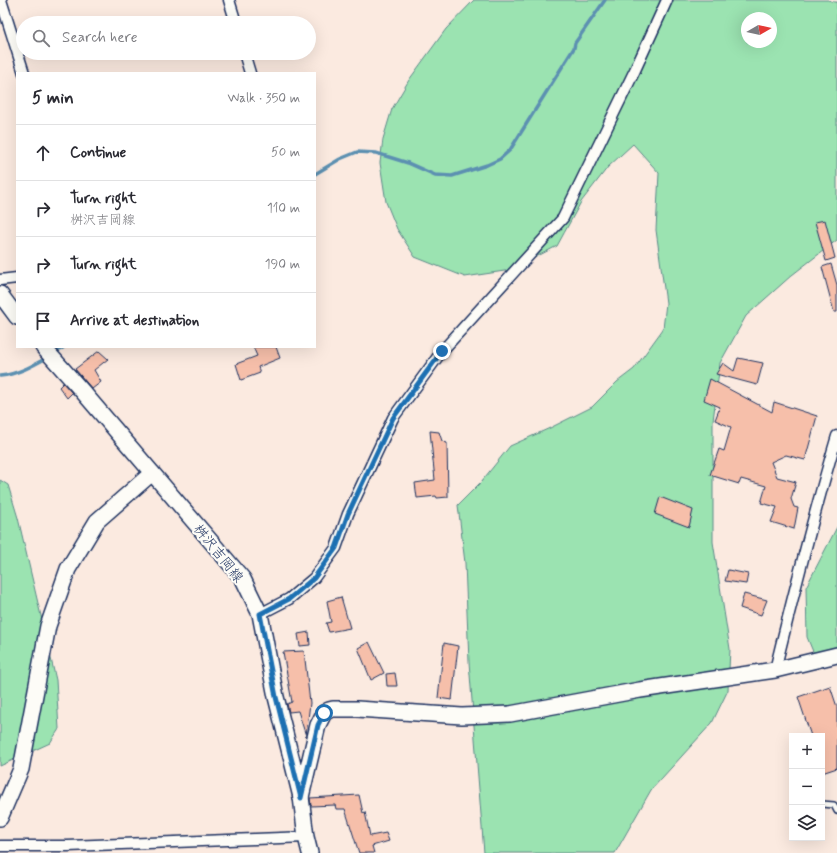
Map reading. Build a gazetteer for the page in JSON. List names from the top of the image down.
{
  "streets": {
    "street": ["桝沢吉岡線"]
  },
  "north": "right",
  "page": {
    "search": "Search here",
    "heading": ["5 min", "Walk · 350 m"],
    "list": [
      ["Continue", "50 m"],
      ["Turn right", "桝沢吉岡線", "110 m"],
      ["Turn right", "190 m"],
      "Arrive at destination"
    ],
    "map_buttons": ["+", "−"]
  }
}
